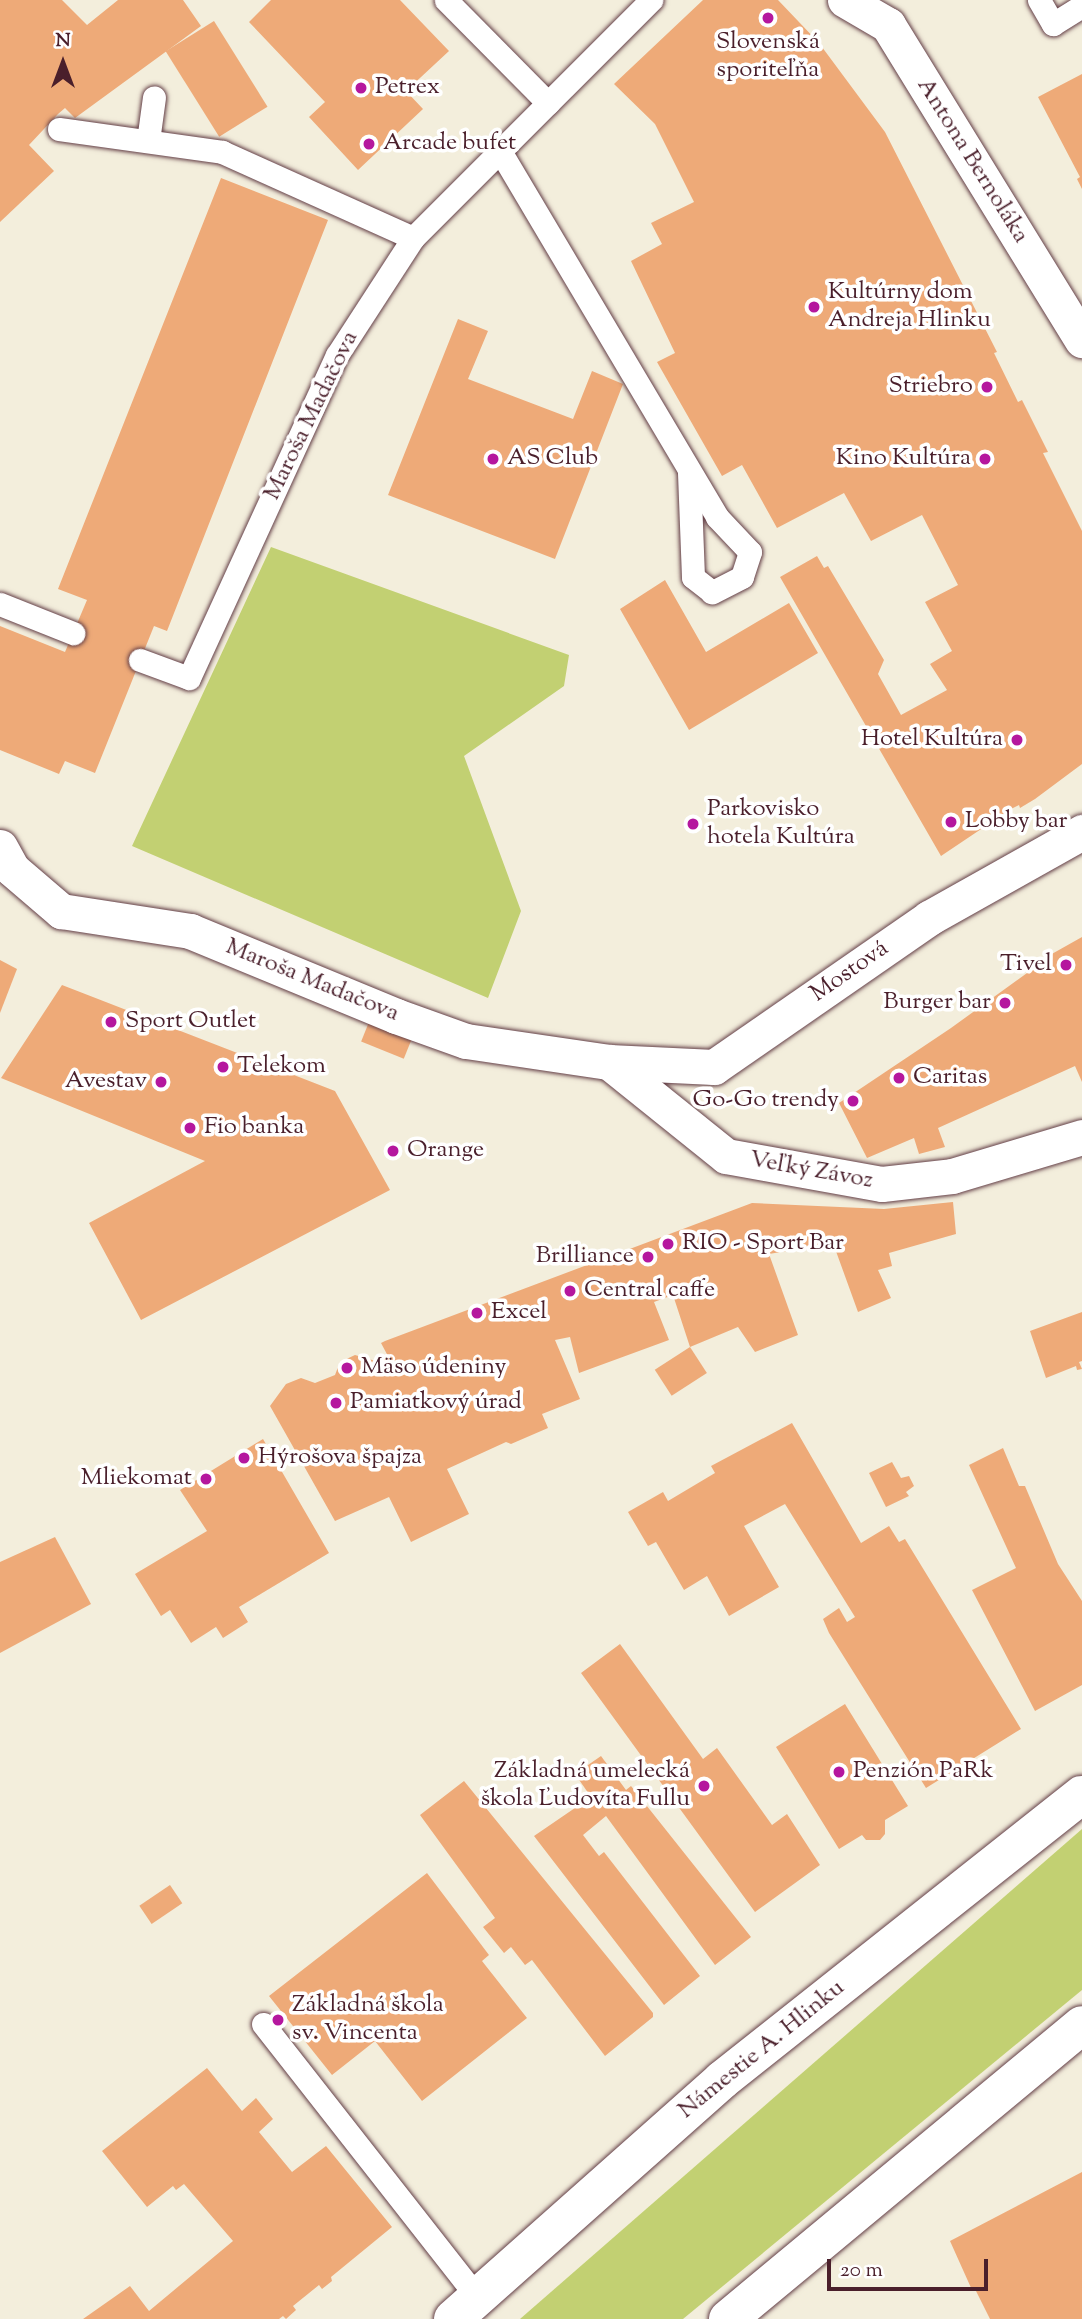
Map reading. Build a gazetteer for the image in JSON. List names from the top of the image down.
{
  "streets": {
    "street": [
      "Antona Bernoláka",
      "Maroša Madačova",
      "Mostová",
      "Veľký Závoz",
      "Námestie A. Hlinku"
    ]
  },
  "crossings": [
    ["Maroša Madačova", "Mostová"],
    ["Maroša Madačova", "Veľký Závoz"],
    ["Mostová", "Veľký Závoz"]
  ],
  "places": [
    "Slovenská sporiteľňa",
    "Petrex",
    "Arcade bufet",
    "Kultúrny dom Andreja Hlinku",
    "Striebro",
    "AS Club",
    "Kino Kultúra",
    "Hotel Kultúra",
    "Lobby bar",
    "Parkovisko hotela Kultúra",
    "Tivel",
    "Burger bar",
    "Sport Outlet",
    "Telekom",
    "Caritas",
    "Avestav",
    "Go-Go trendy",
    "Fio banka",
    "Orange",
    "RIO - Sport Bar",
    "Brilliance",
    "Central caffe",
    "Excel",
    "Mäso údeniny",
    "Pamiatkový úrad",
    "Hýrošova špajza",
    "Mliekomat",
    "Penzión PaRk",
    "Základná umelecká škola Ľudovíta Fullu",
    "Základná škola sv. Vincenta"
  ],
  "scale_bar": "20 m",
  "north": "top"
}
